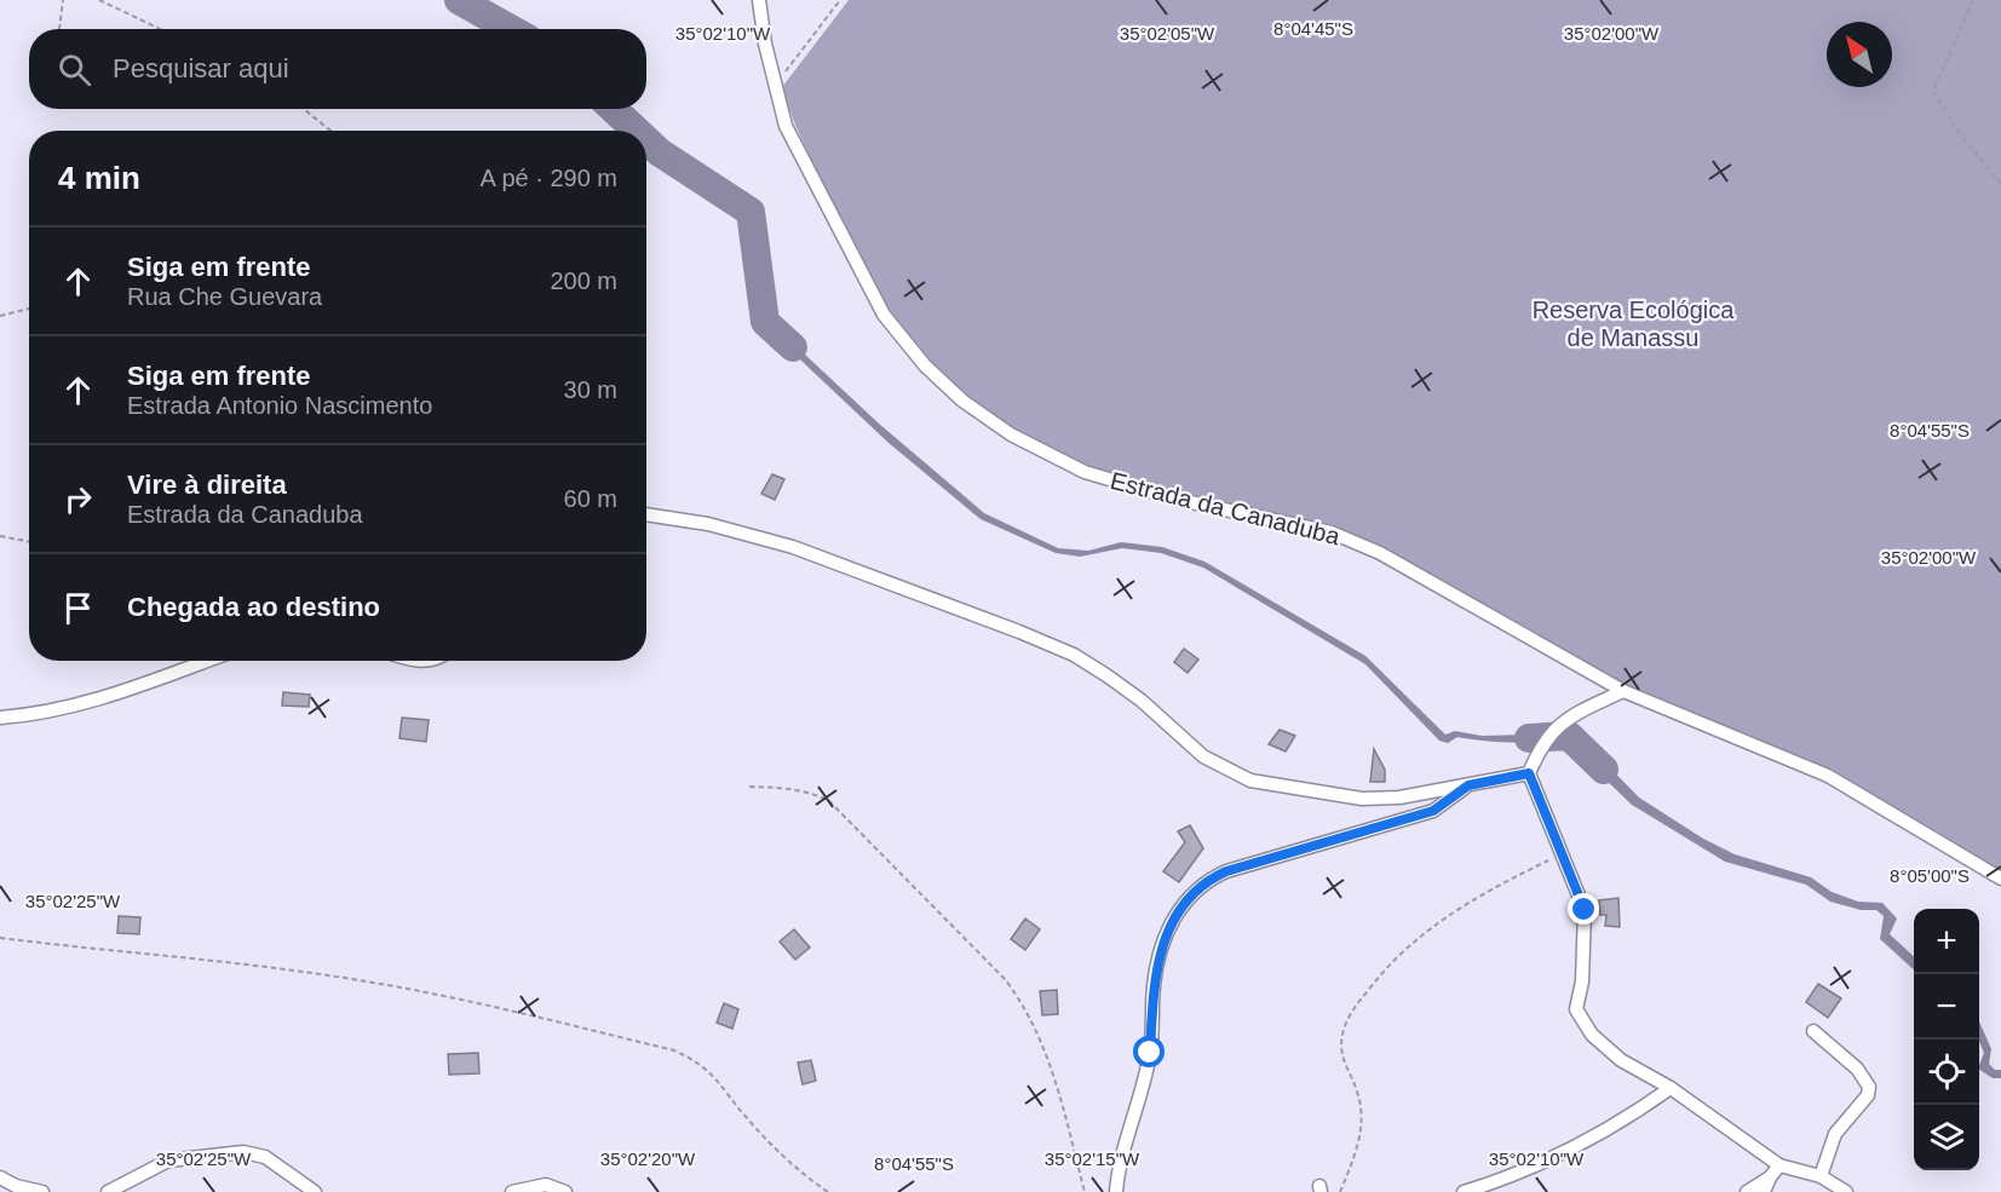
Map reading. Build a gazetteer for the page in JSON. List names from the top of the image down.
{
  "streets": {
    "street": ["Estrada da Canaduba"]
  },
  "parks": ["Reserva Ecológica de Manassu"],
  "north": "top left",
  "page": {
    "search": "Pesquisar aqui",
    "heading": ["4 min", "A pé · 290 m"],
    "list": [
      ["Siga em frente", "Rua Che Guevara", "200 m"],
      ["Siga em frente", "Estrada Antonio Nascimento", "30 m"],
      ["Vire à direita", "Estrada da Canaduba", "60 m"],
      "Chegada ao destino"
    ],
    "map_buttons": ["+", "−"]
  },
  "coordinates": [
    "8°04'45\"S",
    "35°02'05\"W",
    "35°02'00\"W",
    "35°02'10\"W",
    "8°04'55\"S",
    "8°05'00\"S",
    "35°02'25\"W",
    "35°02'20\"W",
    "35°02'15\"W"
  ]
}
